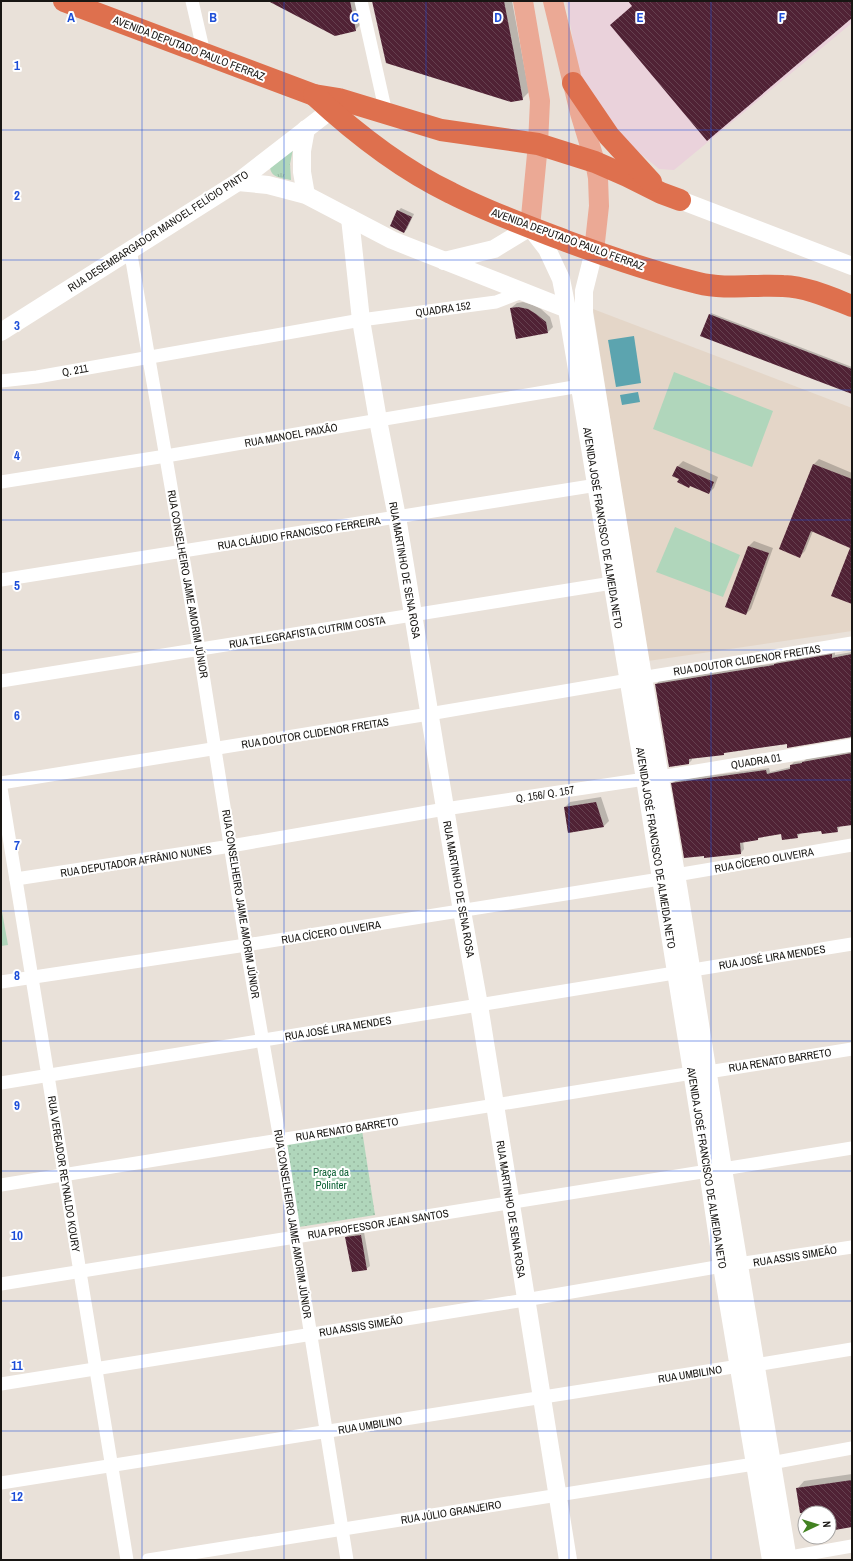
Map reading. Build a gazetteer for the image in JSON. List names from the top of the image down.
{
  "streets": {
    "highway": ["AVENIDA DEPUTADO PAULO FERRAZ"],
    "main road": ["AVENIDA JOSÉ FRANCISCO DE ALMEIDA NETO"],
    "street": [
      "RUA DESEMBARGADOR MANOEL FELÍCIO PINTO",
      "QUADRA 152",
      "Q. 211",
      "RUA MANOEL PAIXÃO",
      "RUA CLÁUDIO FRANCISCO FERREIRA",
      "RUA MARTINHO DE SENA ROSA",
      "RUA CONSELHEIRO JAIME AMORIM JÚNIOR",
      "RUA TELEGRAFISTA CUTRIM COSTA",
      "RUA DOUTOR CLIDENOR FREITAS",
      "QUADRA 01",
      "Q. 156/ Q. 157",
      "RUA CÍCERO OLIVEIRA",
      "RUA DEPUTADOR AFRÂNIO NUNES",
      "RUA JOSÉ LIRA MENDES",
      "RUA RENATO BARRETO",
      "RUA VEREADOR REYNALDO KOURY",
      "RUA PROFESSOR JEAN SANTOS",
      "RUA ASSIS SIMEÃO",
      "RUA UMBILINO",
      "RUA JÚLIO GRANJEIRO"
    ]
  },
  "crossings": [
    ["AVENIDA DEPUTADO PAULO FERRAZ", "RUA DESEMBARGADOR MANOEL FELÍCIO PINTO"],
    ["AVENIDA DEPUTADO PAULO FERRAZ", "AVENIDA JOSÉ FRANCISCO DE ALMEIDA NETO"],
    ["RUA DESEMBARGADOR MANOEL FELÍCIO PINTO", "RUA CONSELHEIRO JAIME AMORIM JÚNIOR"],
    ["QUADRA 152", "Q. 211"],
    ["QUADRA 152", "RUA MARTINHO DE SENA ROSA"],
    ["QUADRA 152", "RUA CONSELHEIRO JAIME AMORIM JÚNIOR"],
    ["Q. 211", "RUA CONSELHEIRO JAIME AMORIM JÚNIOR"],
    ["RUA MANOEL PAIXÃO", "AVENIDA JOSÉ FRANCISCO DE ALMEIDA NETO"],
    ["RUA MANOEL PAIXÃO", "RUA MARTINHO DE SENA ROSA"],
    ["RUA MANOEL PAIXÃO", "RUA CONSELHEIRO JAIME AMORIM JÚNIOR"],
    ["AVENIDA JOSÉ FRANCISCO DE ALMEIDA NETO", "RUA CLÁUDIO FRANCISCO FERREIRA"],
    ["AVENIDA JOSÉ FRANCISCO DE ALMEIDA NETO", "RUA TELEGRAFISTA CUTRIM COSTA"],
    ["AVENIDA JOSÉ FRANCISCO DE ALMEIDA NETO", "RUA DOUTOR CLIDENOR FREITAS"],
    ["AVENIDA JOSÉ FRANCISCO DE ALMEIDA NETO", "QUADRA 01"],
    ["AVENIDA JOSÉ FRANCISCO DE ALMEIDA NETO", "Q. 156/ Q. 157"],
    ["AVENIDA JOSÉ FRANCISCO DE ALMEIDA NETO", "RUA CÍCERO OLIVEIRA"],
    ["AVENIDA JOSÉ FRANCISCO DE ALMEIDA NETO", "RUA JOSÉ LIRA MENDES"],
    ["AVENIDA JOSÉ FRANCISCO DE ALMEIDA NETO", "RUA RENATO BARRETO"],
    ["AVENIDA JOSÉ FRANCISCO DE ALMEIDA NETO", "RUA PROFESSOR JEAN SANTOS"],
    ["AVENIDA JOSÉ FRANCISCO DE ALMEIDA NETO", "RUA ASSIS SIMEÃO"],
    ["AVENIDA JOSÉ FRANCISCO DE ALMEIDA NETO", "RUA UMBILINO"],
    ["AVENIDA JOSÉ FRANCISCO DE ALMEIDA NETO", "RUA JÚLIO GRANJEIRO"],
    ["RUA CLÁUDIO FRANCISCO FERREIRA", "RUA MARTINHO DE SENA ROSA"],
    ["RUA CLÁUDIO FRANCISCO FERREIRA", "RUA CONSELHEIRO JAIME AMORIM JÚNIOR"],
    ["RUA MARTINHO DE SENA ROSA", "RUA TELEGRAFISTA CUTRIM COSTA"],
    ["RUA MARTINHO DE SENA ROSA", "RUA DOUTOR CLIDENOR FREITAS"],
    ["RUA MARTINHO DE SENA ROSA", "Q. 156/ Q. 157"],
    ["RUA MARTINHO DE SENA ROSA", "RUA CÍCERO OLIVEIRA"],
    ["RUA MARTINHO DE SENA ROSA", "RUA DEPUTADOR AFRÂNIO NUNES"],
    ["RUA MARTINHO DE SENA ROSA", "RUA JOSÉ LIRA MENDES"],
    ["RUA MARTINHO DE SENA ROSA", "RUA RENATO BARRETO"],
    ["RUA MARTINHO DE SENA ROSA", "RUA PROFESSOR JEAN SANTOS"],
    ["RUA MARTINHO DE SENA ROSA", "RUA ASSIS SIMEÃO"],
    ["RUA MARTINHO DE SENA ROSA", "RUA UMBILINO"],
    ["RUA MARTINHO DE SENA ROSA", "RUA JÚLIO GRANJEIRO"],
    ["RUA CONSELHEIRO JAIME AMORIM JÚNIOR", "RUA TELEGRAFISTA CUTRIM COSTA"],
    ["RUA CONSELHEIRO JAIME AMORIM JÚNIOR", "RUA DOUTOR CLIDENOR FREITAS"],
    ["RUA CONSELHEIRO JAIME AMORIM JÚNIOR", "RUA CÍCERO OLIVEIRA"],
    ["RUA CONSELHEIRO JAIME AMORIM JÚNIOR", "RUA DEPUTADOR AFRÂNIO NUNES"],
    ["RUA CONSELHEIRO JAIME AMORIM JÚNIOR", "RUA JOSÉ LIRA MENDES"],
    ["RUA CONSELHEIRO JAIME AMORIM JÚNIOR", "RUA RENATO BARRETO"],
    ["RUA CONSELHEIRO JAIME AMORIM JÚNIOR", "RUA PROFESSOR JEAN SANTOS"],
    ["RUA CONSELHEIRO JAIME AMORIM JÚNIOR", "RUA ASSIS SIMEÃO"],
    ["RUA CONSELHEIRO JAIME AMORIM JÚNIOR", "RUA UMBILINO"],
    ["RUA CONSELHEIRO JAIME AMORIM JÚNIOR", "RUA JÚLIO GRANJEIRO"],
    ["QUADRA 01", "Q. 156/ Q. 157"],
    ["Q. 156/ Q. 157", "RUA DEPUTADOR AFRÂNIO NUNES"],
    ["RUA CÍCERO OLIVEIRA", "RUA VEREADOR REYNALDO KOURY"],
    ["RUA DEPUTADOR AFRÂNIO NUNES", "RUA VEREADOR REYNALDO KOURY"],
    ["RUA JOSÉ LIRA MENDES", "RUA VEREADOR REYNALDO KOURY"],
    ["RUA RENATO BARRETO", "RUA VEREADOR REYNALDO KOURY"],
    ["RUA VEREADOR REYNALDO KOURY", "RUA PROFESSOR JEAN SANTOS"],
    ["RUA VEREADOR REYNALDO KOURY", "RUA ASSIS SIMEÃO"],
    ["RUA VEREADOR REYNALDO KOURY", "RUA UMBILINO"]
  ],
  "parks": ["Praça da Polinter"],
  "north": "right",
  "grid": {
    "columns": [
      "A",
      "B",
      "C",
      "D",
      "E",
      "F"
    ],
    "rows": [
      "1",
      "2",
      "3",
      "4",
      "5",
      "6",
      "7",
      "8",
      "9",
      "10",
      "11",
      "12"
    ]
  }
}
